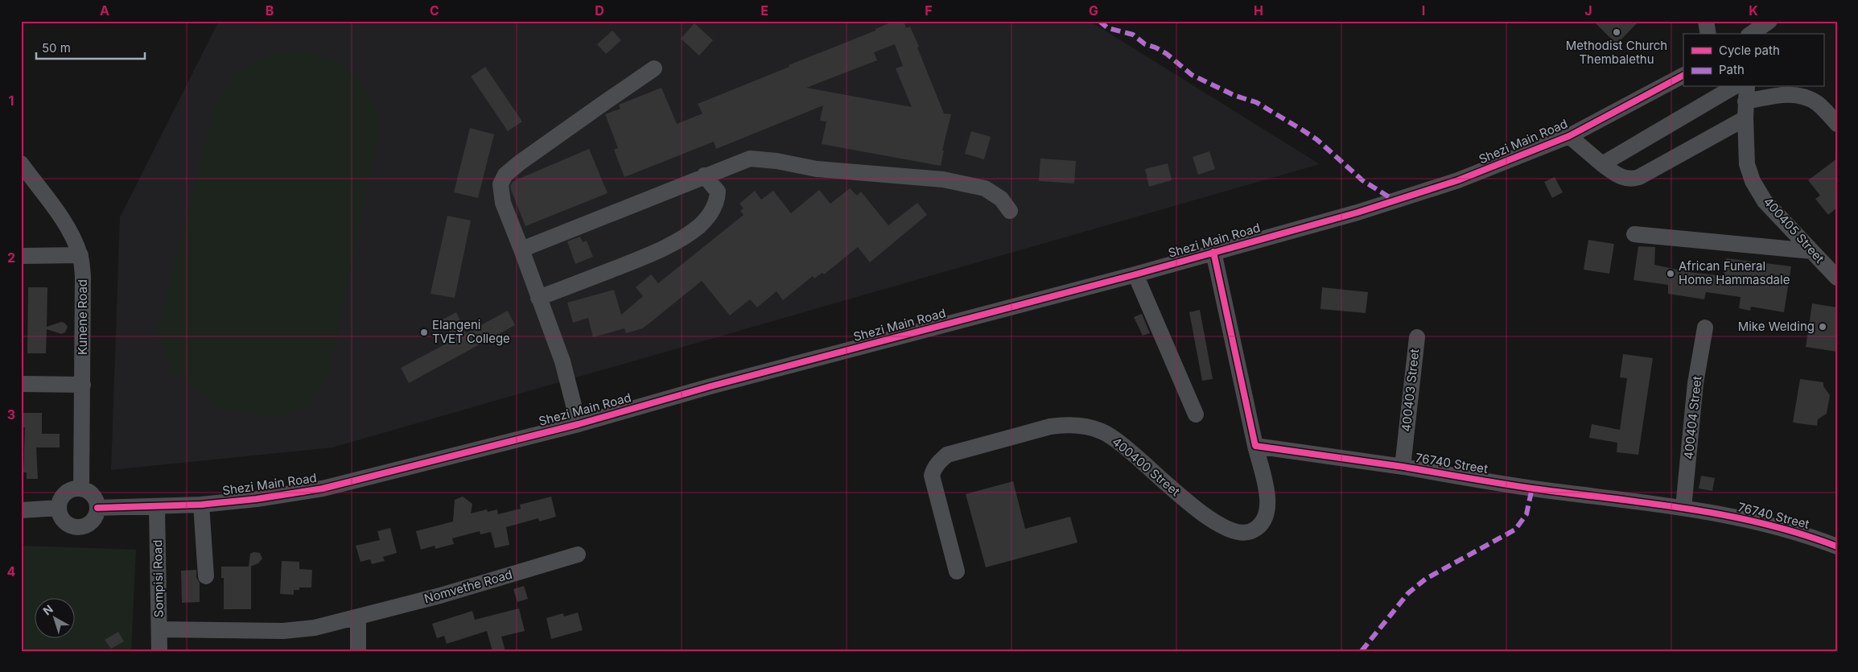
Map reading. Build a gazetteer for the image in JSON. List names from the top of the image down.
{
  "streets": {
    "street": [
      "Shezi Main Road",
      "400405 Street",
      "Kunene Road",
      "400403 Street",
      "400404 Street",
      "76740 Street",
      "400400 Street",
      "Sompisi Road",
      "Nomvethe Road"
    ]
  },
  "crossings": [
    ["Shezi Main Road", "Kunene Road"],
    ["Shezi Main Road", "Sompisi Road"],
    ["400403 Street", "76740 Street"],
    ["400404 Street", "76740 Street"],
    ["76740 Street", "400400 Street"],
    ["Sompisi Road", "Nomvethe Road"]
  ],
  "places": [
    "Methodist Church Thembalethu",
    "African Funeral Home Hammasdale",
    "Mike Welding",
    "Elangeni TVET College"
  ],
  "legend": ["Cycle path", "Path"],
  "scale_bar": "50 m",
  "north": "top left",
  "grid": {
    "columns": [
      "A",
      "B",
      "C",
      "D",
      "E",
      "F",
      "G",
      "H",
      "I",
      "J",
      "K"
    ],
    "rows": [
      "1",
      "2",
      "3",
      "4"
    ]
  }
}
